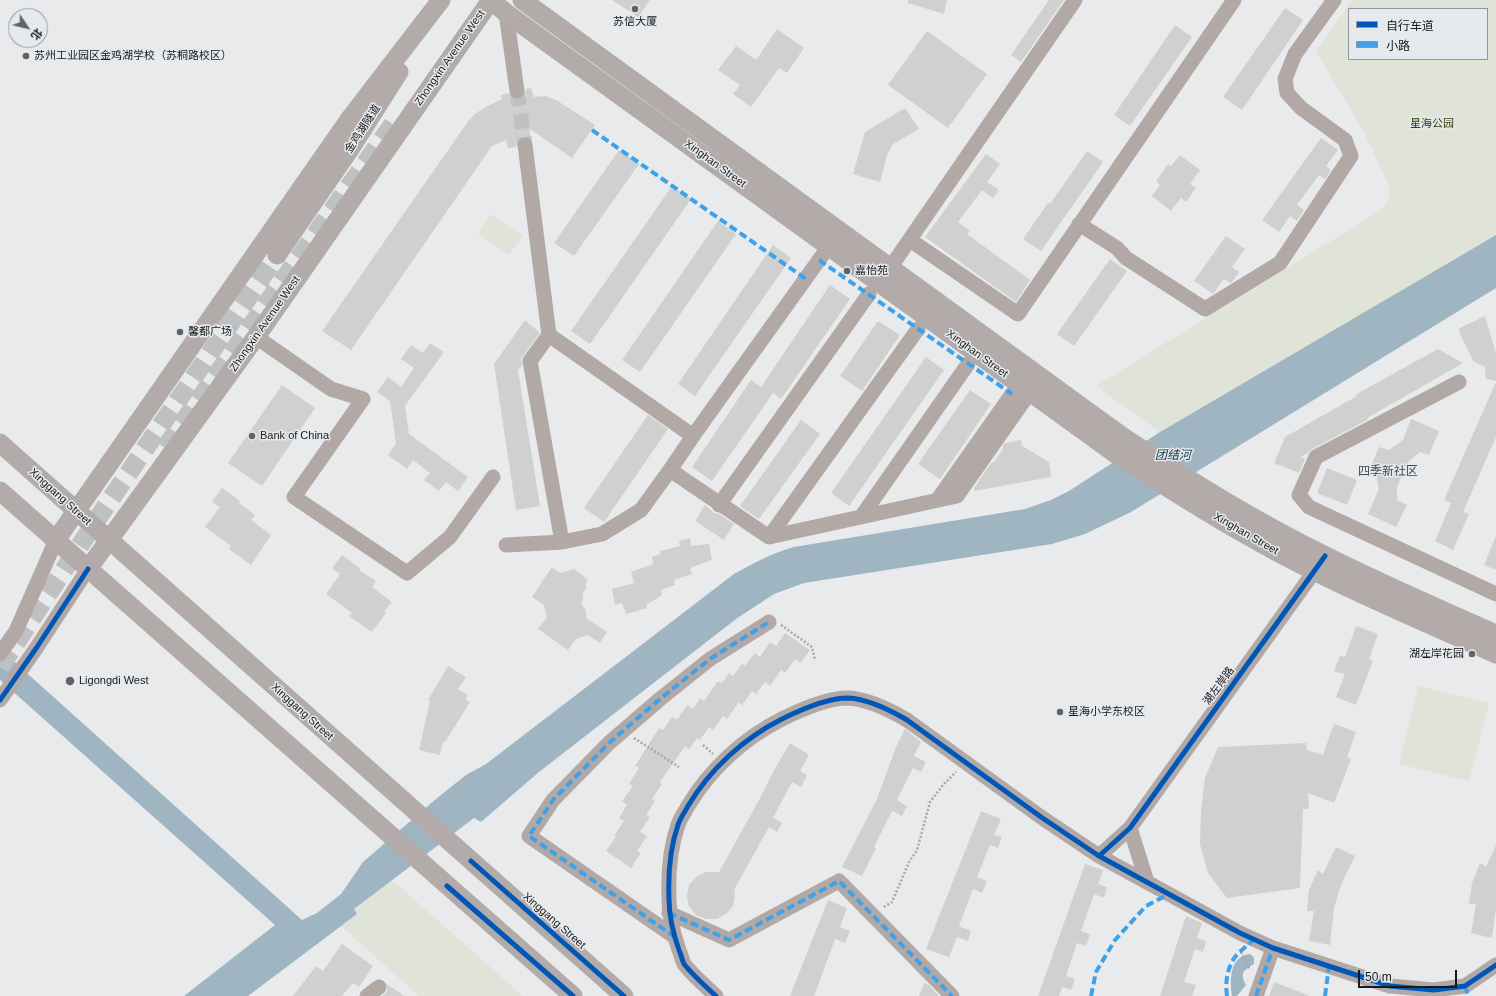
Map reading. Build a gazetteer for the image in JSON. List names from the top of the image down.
{
  "streets": {
    "main road": [
      "Zhongxin Avenue West",
      "金鸡湖隧道",
      "Xinghan Street",
      "Xinggang Street"
    ],
    "street": ["湖左岸路"]
  },
  "crossings": [
    ["Zhongxin Avenue West", "Xinghan Street"],
    ["Zhongxin Avenue West", "Xinggang Street"],
    ["Xinghan Street", "湖左岸路"]
  ],
  "districts": ["四季新社区"],
  "water": ["团结河"],
  "parks": ["星海公园"],
  "places": [
    "苏信大厦",
    "苏州工业园区金鸡湖学校（苏桐路校区）",
    "嘉怡苑",
    "馨都广场",
    "Bank of China",
    "湖左岸花园",
    "Ligongdi West",
    "星海小学东校区"
  ],
  "legend": ["自行车道", "小路"],
  "scale_bar": "50 m",
  "north": "bottom right"
}
